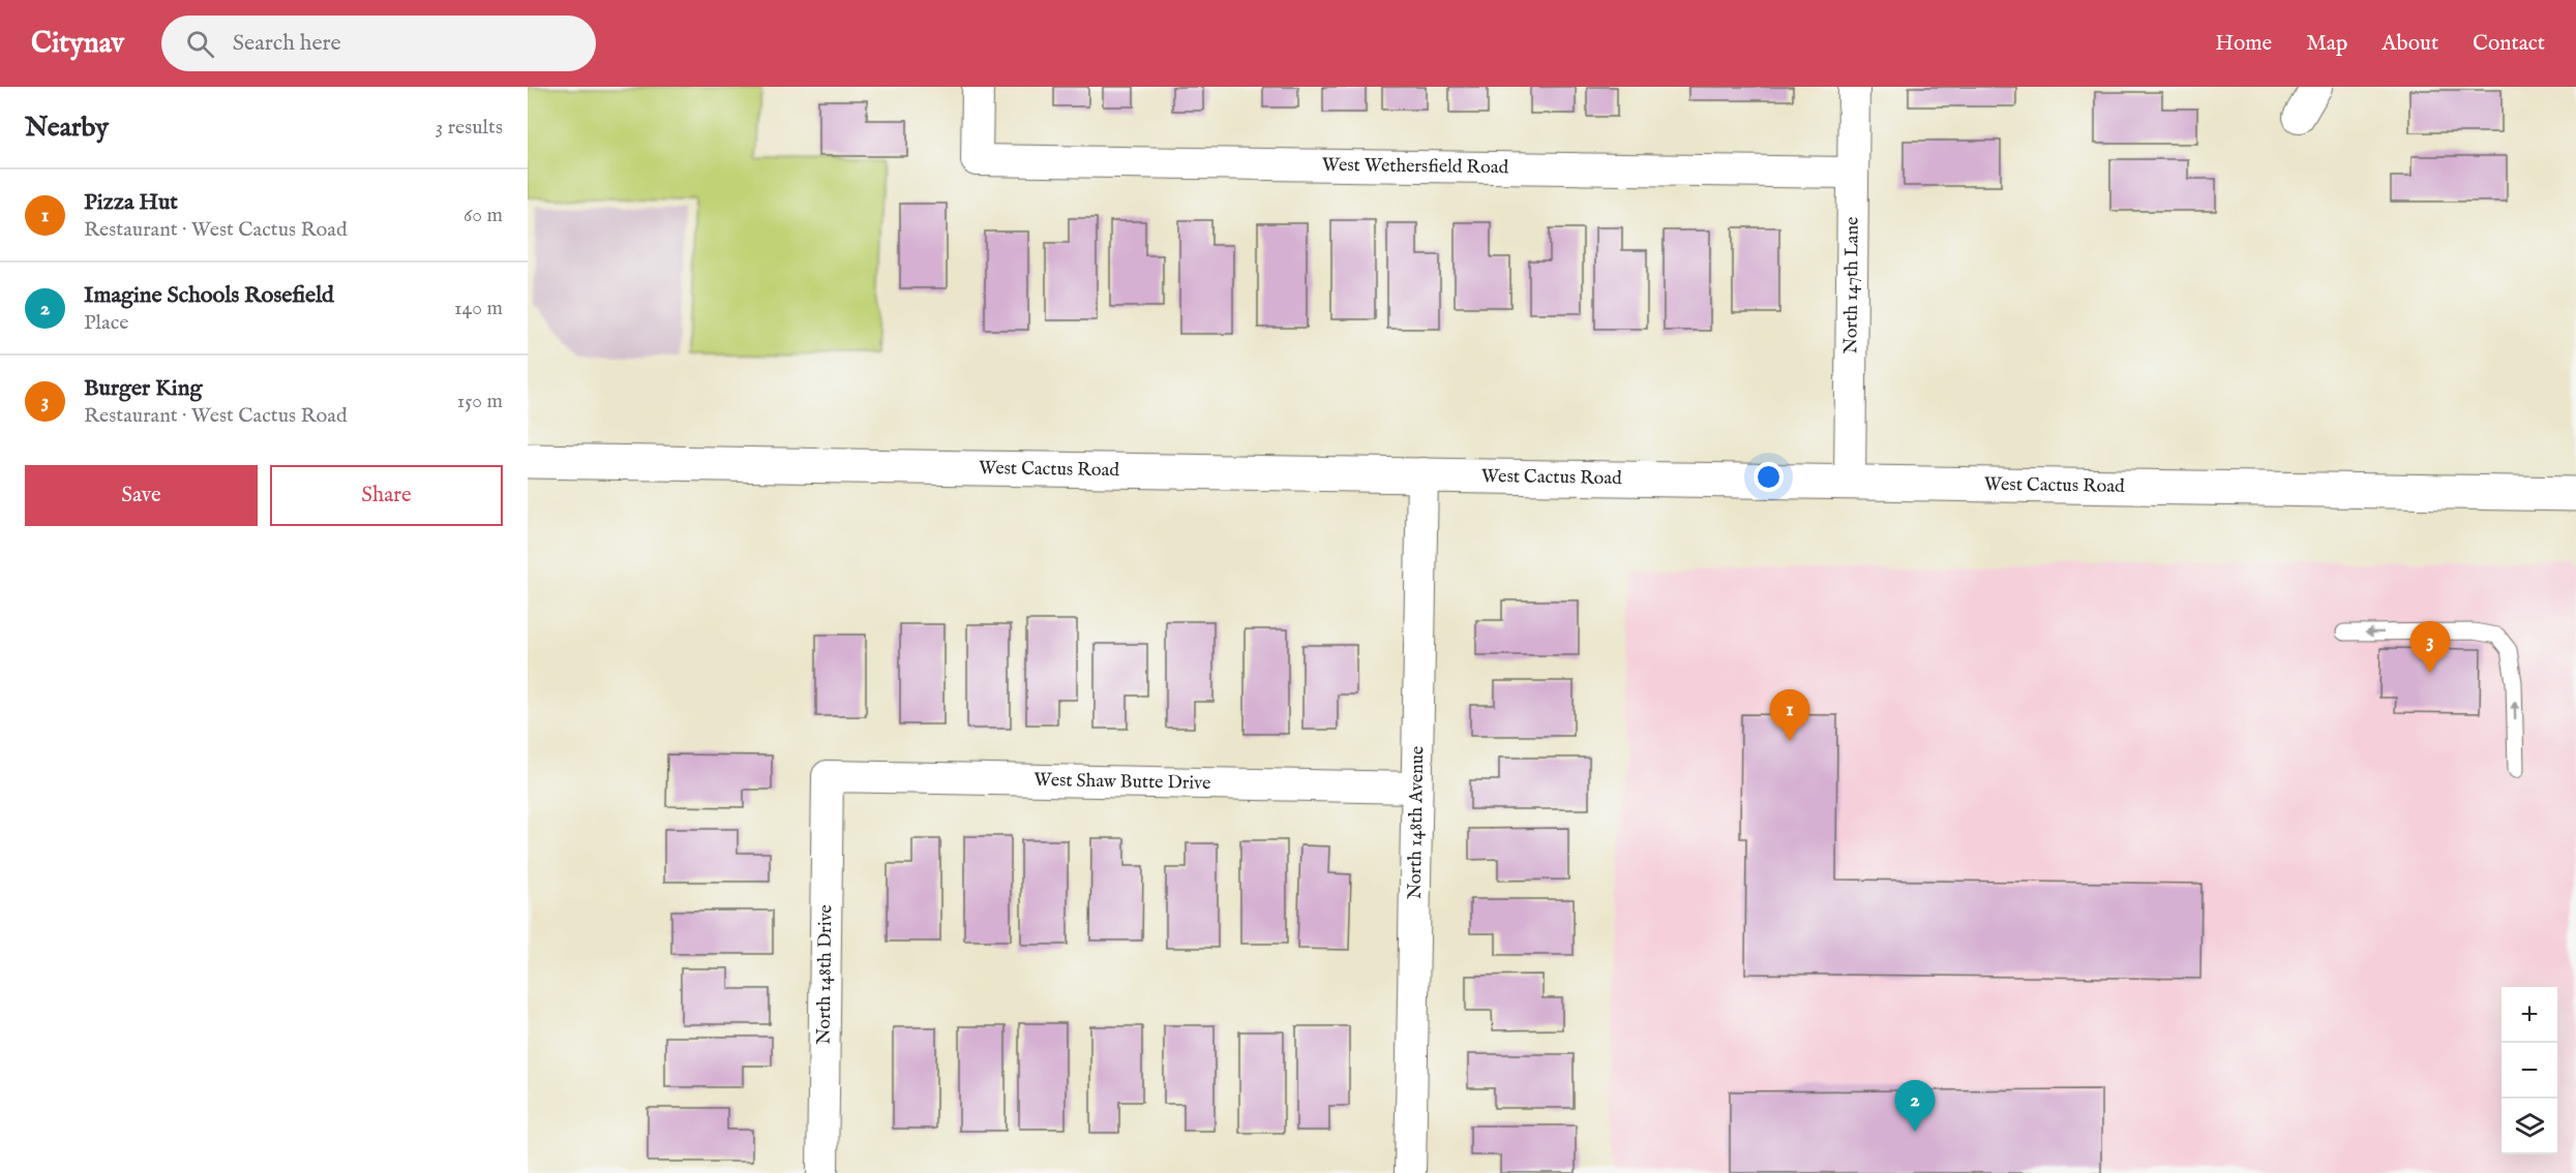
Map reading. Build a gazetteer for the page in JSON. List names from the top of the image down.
{
  "streets": {
    "main road": ["West Cactus Road"],
    "street": [
      "West Wethersfield Road",
      "North 147th Lane",
      "West Shaw Butte Drive",
      "North 148th Avenue",
      "North 148th Drive"
    ]
  },
  "crossings": [
    ["West Wethersfield Road", "North 147th Lane"],
    ["North 147th Lane", "West Cactus Road"],
    ["West Cactus Road", "North 148th Avenue"],
    ["West Shaw Butte Drive", "North 148th Avenue"],
    ["West Shaw Butte Drive", "North 148th Drive"]
  ],
  "page": {
    "header": "Citynav",
    "search": "Search here",
    "nav": [
      "Home",
      "Map",
      "About",
      "Contact"
    ],
    "heading": ["Nearby", "3 results"],
    "list": [
      {
        "mark": "1",
        "name": "Pizza Hut",
        "note": "Restaurant · West Cactus Road",
        "value": "60 m"
      },
      {
        "mark": "2",
        "name": "Imagine Schools Rosefield",
        "note": "Place",
        "value": "140 m"
      },
      {
        "mark": "3",
        "name": "Burger King",
        "note": "Restaurant · West Cactus Road",
        "value": "150 m"
      }
    ],
    "buttons": ["Save", "Share"],
    "pins": ["3", "1", "2"],
    "map_buttons": ["+", "−"]
  }
}
